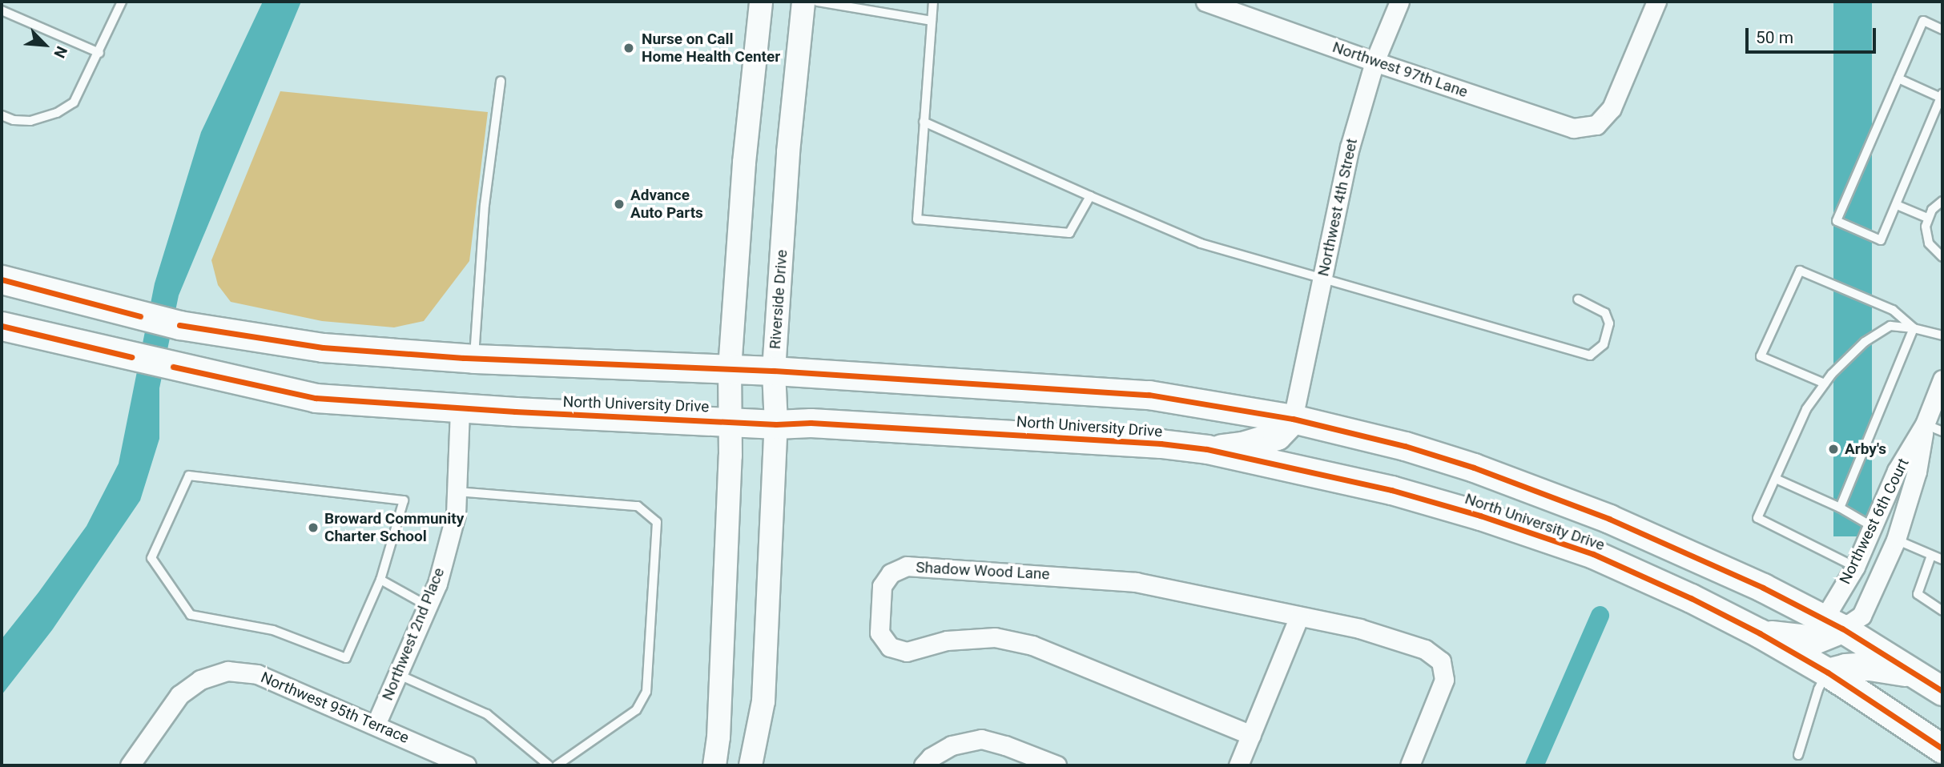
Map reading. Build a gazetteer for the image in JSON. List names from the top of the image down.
{
  "streets": {
    "main road": ["North University Drive"],
    "street": [
      "Northwest 97th Lane",
      "Northwest 4th Street",
      "Riverside Drive",
      "Northwest 6th Court",
      "Shadow Wood Lane",
      "Northwest 2nd Place",
      "Northwest 95th Terrace"
    ]
  },
  "crossings": [
    ["Northwest 97th Lane", "Northwest 4th Street"],
    ["Northwest 4th Street", "North University Drive"],
    ["Riverside Drive", "North University Drive"],
    ["North University Drive", "Northwest 6th Court"],
    ["North University Drive", "Northwest 2nd Place"],
    ["Northwest 2nd Place", "Northwest 95th Terrace"]
  ],
  "places": [
    "Nurse on Call Home Health Center",
    "Advance Auto Parts",
    "Arby's",
    "Broward Community Charter School"
  ],
  "scale_bar": "50 m",
  "north": "bottom right"
}
